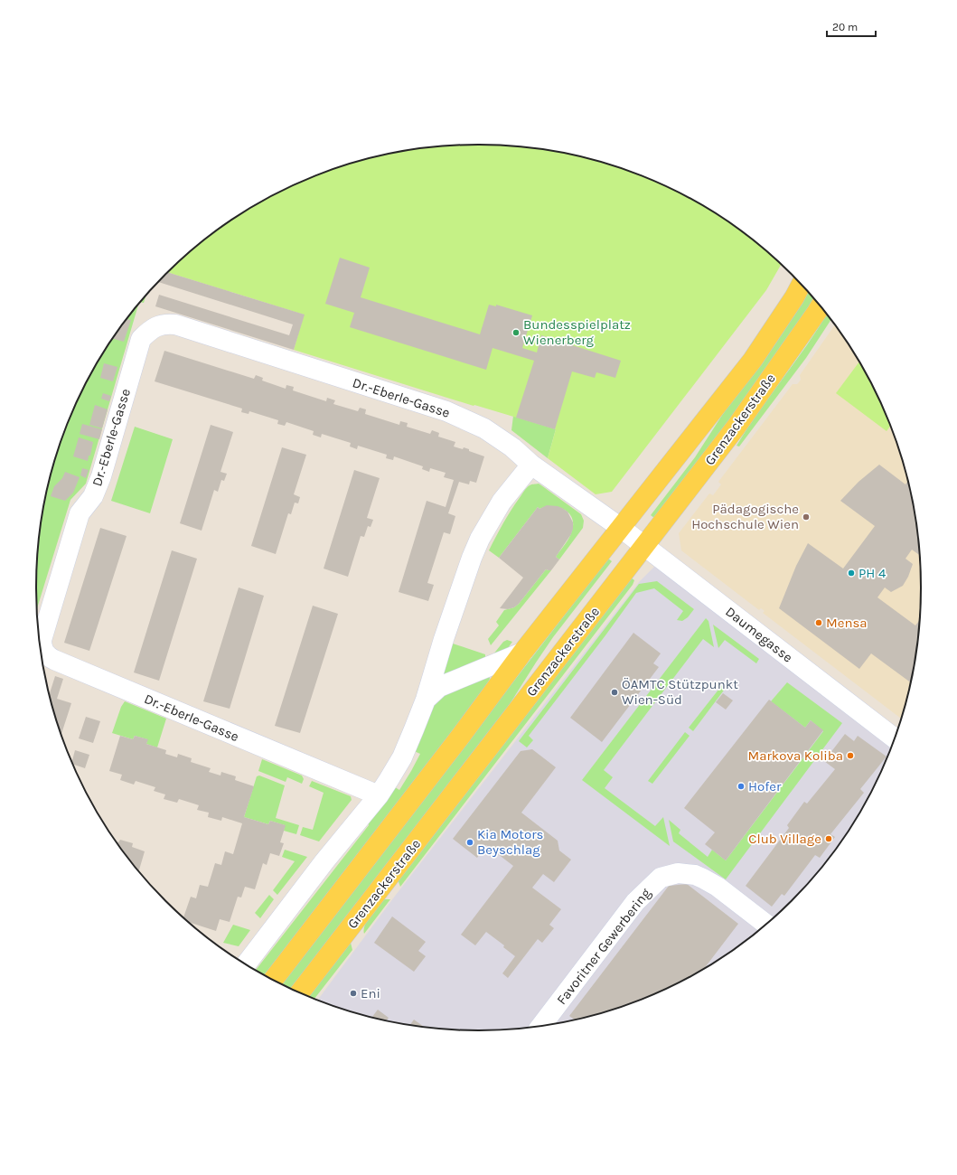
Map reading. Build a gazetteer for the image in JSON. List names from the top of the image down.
{
  "streets": {
    "main road": ["Grenzackerstraße"],
    "street": ["Dr.-Eberle-Gasse", "Daumegasse", "Favoritner Gewerbering"]
  },
  "crossings": [
    ["Grenzackerstraße", "Daumegasse"]
  ],
  "places": [
    "Bundesspielplatz Wienerberg",
    "Pädagogische Hochschule Wien",
    "PH 4",
    "Mensa",
    "ÖAMTC Stützpunkt Wien-Süd",
    "Markova Koliba",
    "Hofer",
    "Club Village",
    "Kia Motors Beyschlag",
    "Eni"
  ],
  "scale_bar": "20 m"
}
